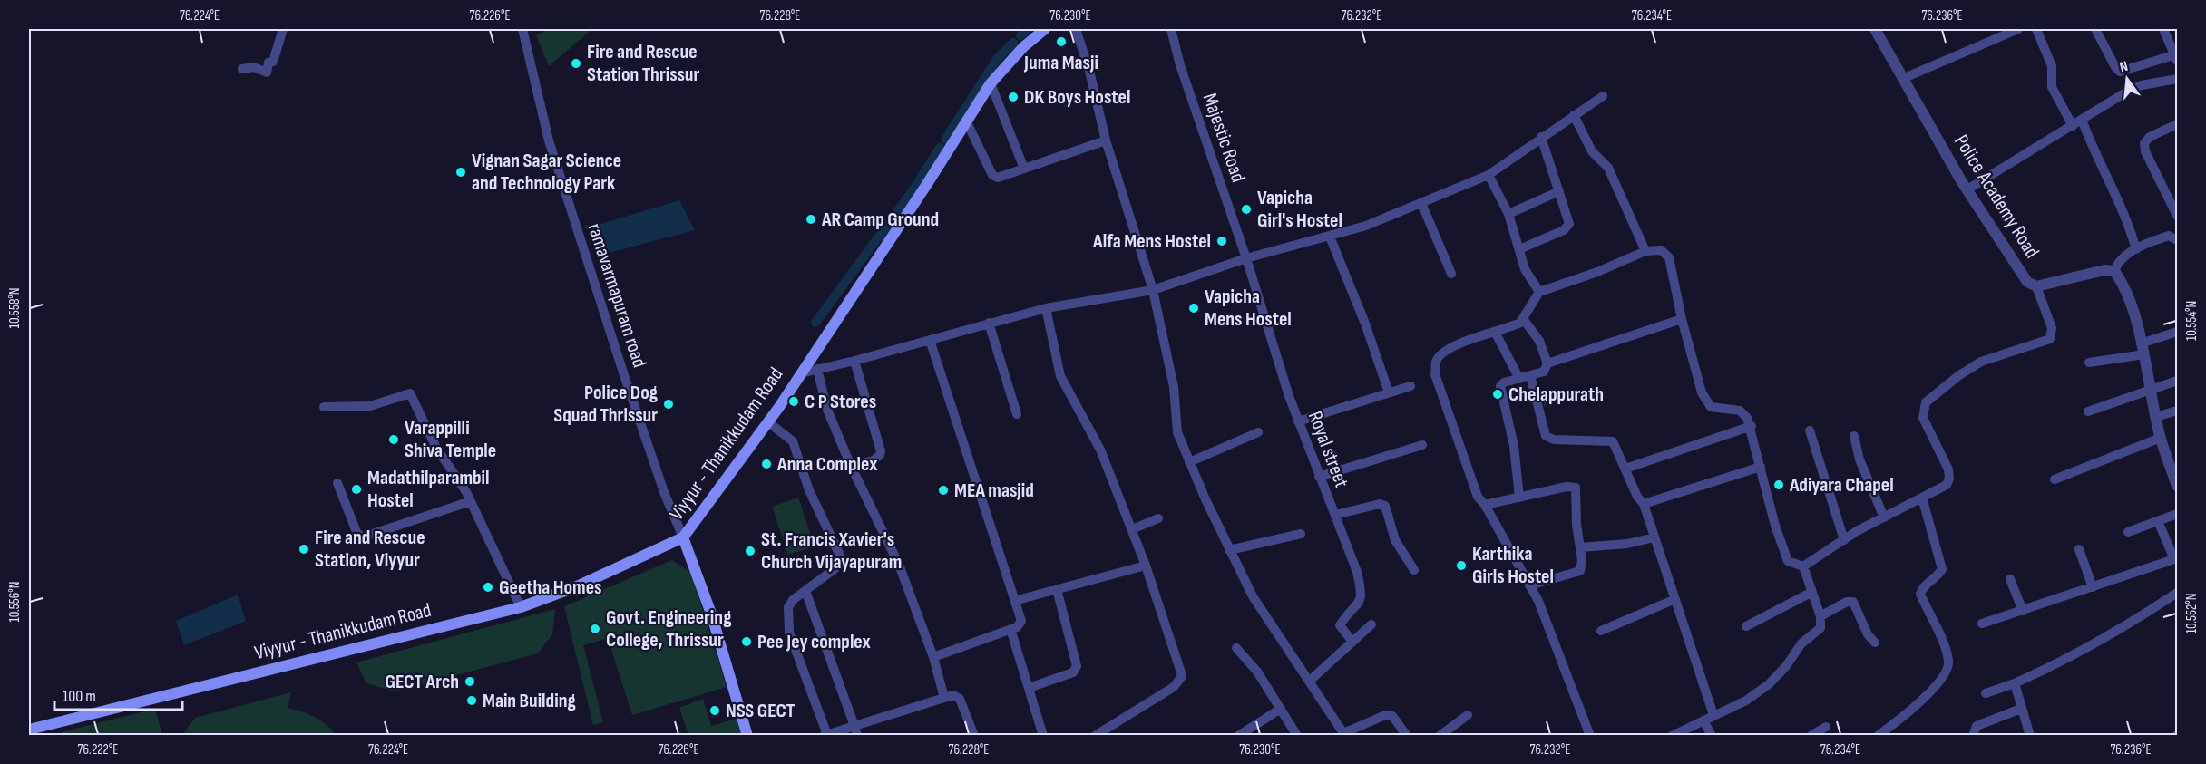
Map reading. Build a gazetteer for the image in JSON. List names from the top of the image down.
{
  "streets": {
    "main road": ["Viyyur - Thanikkudam Road"],
    "street": [
      "Majestic Road",
      "Police Academy Road",
      "ramavarmapuram road",
      "Royal street"
    ]
  },
  "crossings": [
    ["Majestic Road", "Royal street"],
    ["ramavarmapuram road", "Viyyur - Thanikkudam Road"]
  ],
  "places": [
    "Juma Masji",
    "Fire and Rescue Station Thrissur",
    "DK Boys Hostel",
    "Vignan Sagar Science and Technology Park",
    "Vapicha Girl's Hostel",
    "AR Camp Ground",
    "Alfa Mens Hostel",
    "Vapicha Mens Hostel",
    "Chelappurath",
    "C P Stores",
    "Police Dog Squad Thrissur",
    "Varappilli Shiva Temple",
    "Anna Complex",
    "Adiyara Chapel",
    "Madathilparambil Hostel",
    "MEA masjid",
    "Fire and Rescue Station, Viyyur",
    "St. Francis Xavier's Church Vijayapuram",
    "Karthika Girls Hostel",
    "Geetha Homes",
    "Govt. Engineering College, Thrissur",
    "Pee Jey complex",
    "GECT Arch",
    "Main Building",
    "NSS GECT"
  ],
  "scale_bar": "100 m",
  "north": "top",
  "coordinates": [
    "76.224°E",
    "76.226°E",
    "76.228°E",
    "76.230°E",
    "76.232°E",
    "76.234°E",
    "76.236°E",
    "10.558°N",
    "10.554°N",
    "10.556°N",
    "10.552°N",
    "76.222°E"
  ]
}
